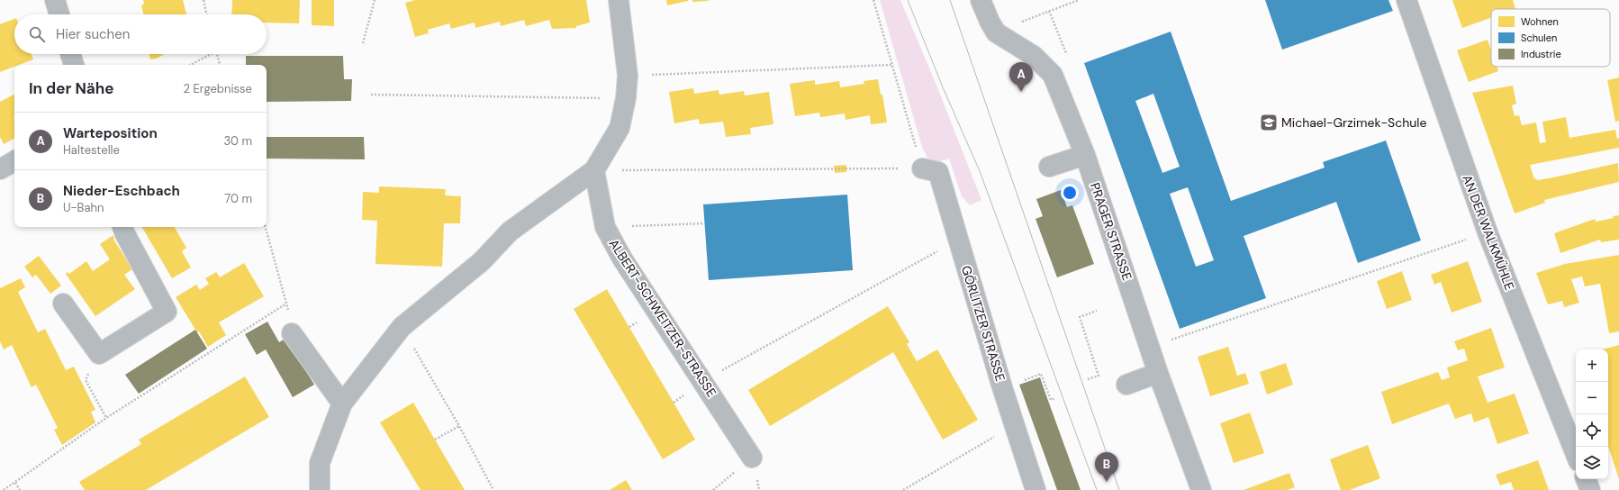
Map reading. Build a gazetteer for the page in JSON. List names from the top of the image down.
{
  "streets": {
    "street": [
      "PRAGER STRASSE",
      "AN DER WALKMÜHLE",
      "ALBERT-SCHWEITZER-STRASSE",
      "GÖRLITZER STRASSE"
    ]
  },
  "places": {
    "school or university": ["Michael-Grzimek-Schule"]
  },
  "legend": ["Wohnen", "Schulen", "Industrie"],
  "page": {
    "search": "Hier suchen",
    "pins": ["A", "B"],
    "heading": ["In der Nähe", "2 Ergebnisse"],
    "list": [
      {
        "mark": "A",
        "name": "Warteposition",
        "note": "Haltestelle",
        "value": "30 m"
      },
      {
        "mark": "B",
        "name": "Nieder-Eschbach",
        "note": "U-Bahn",
        "value": "70 m"
      }
    ],
    "map_buttons": ["+", "−"]
  }
}
